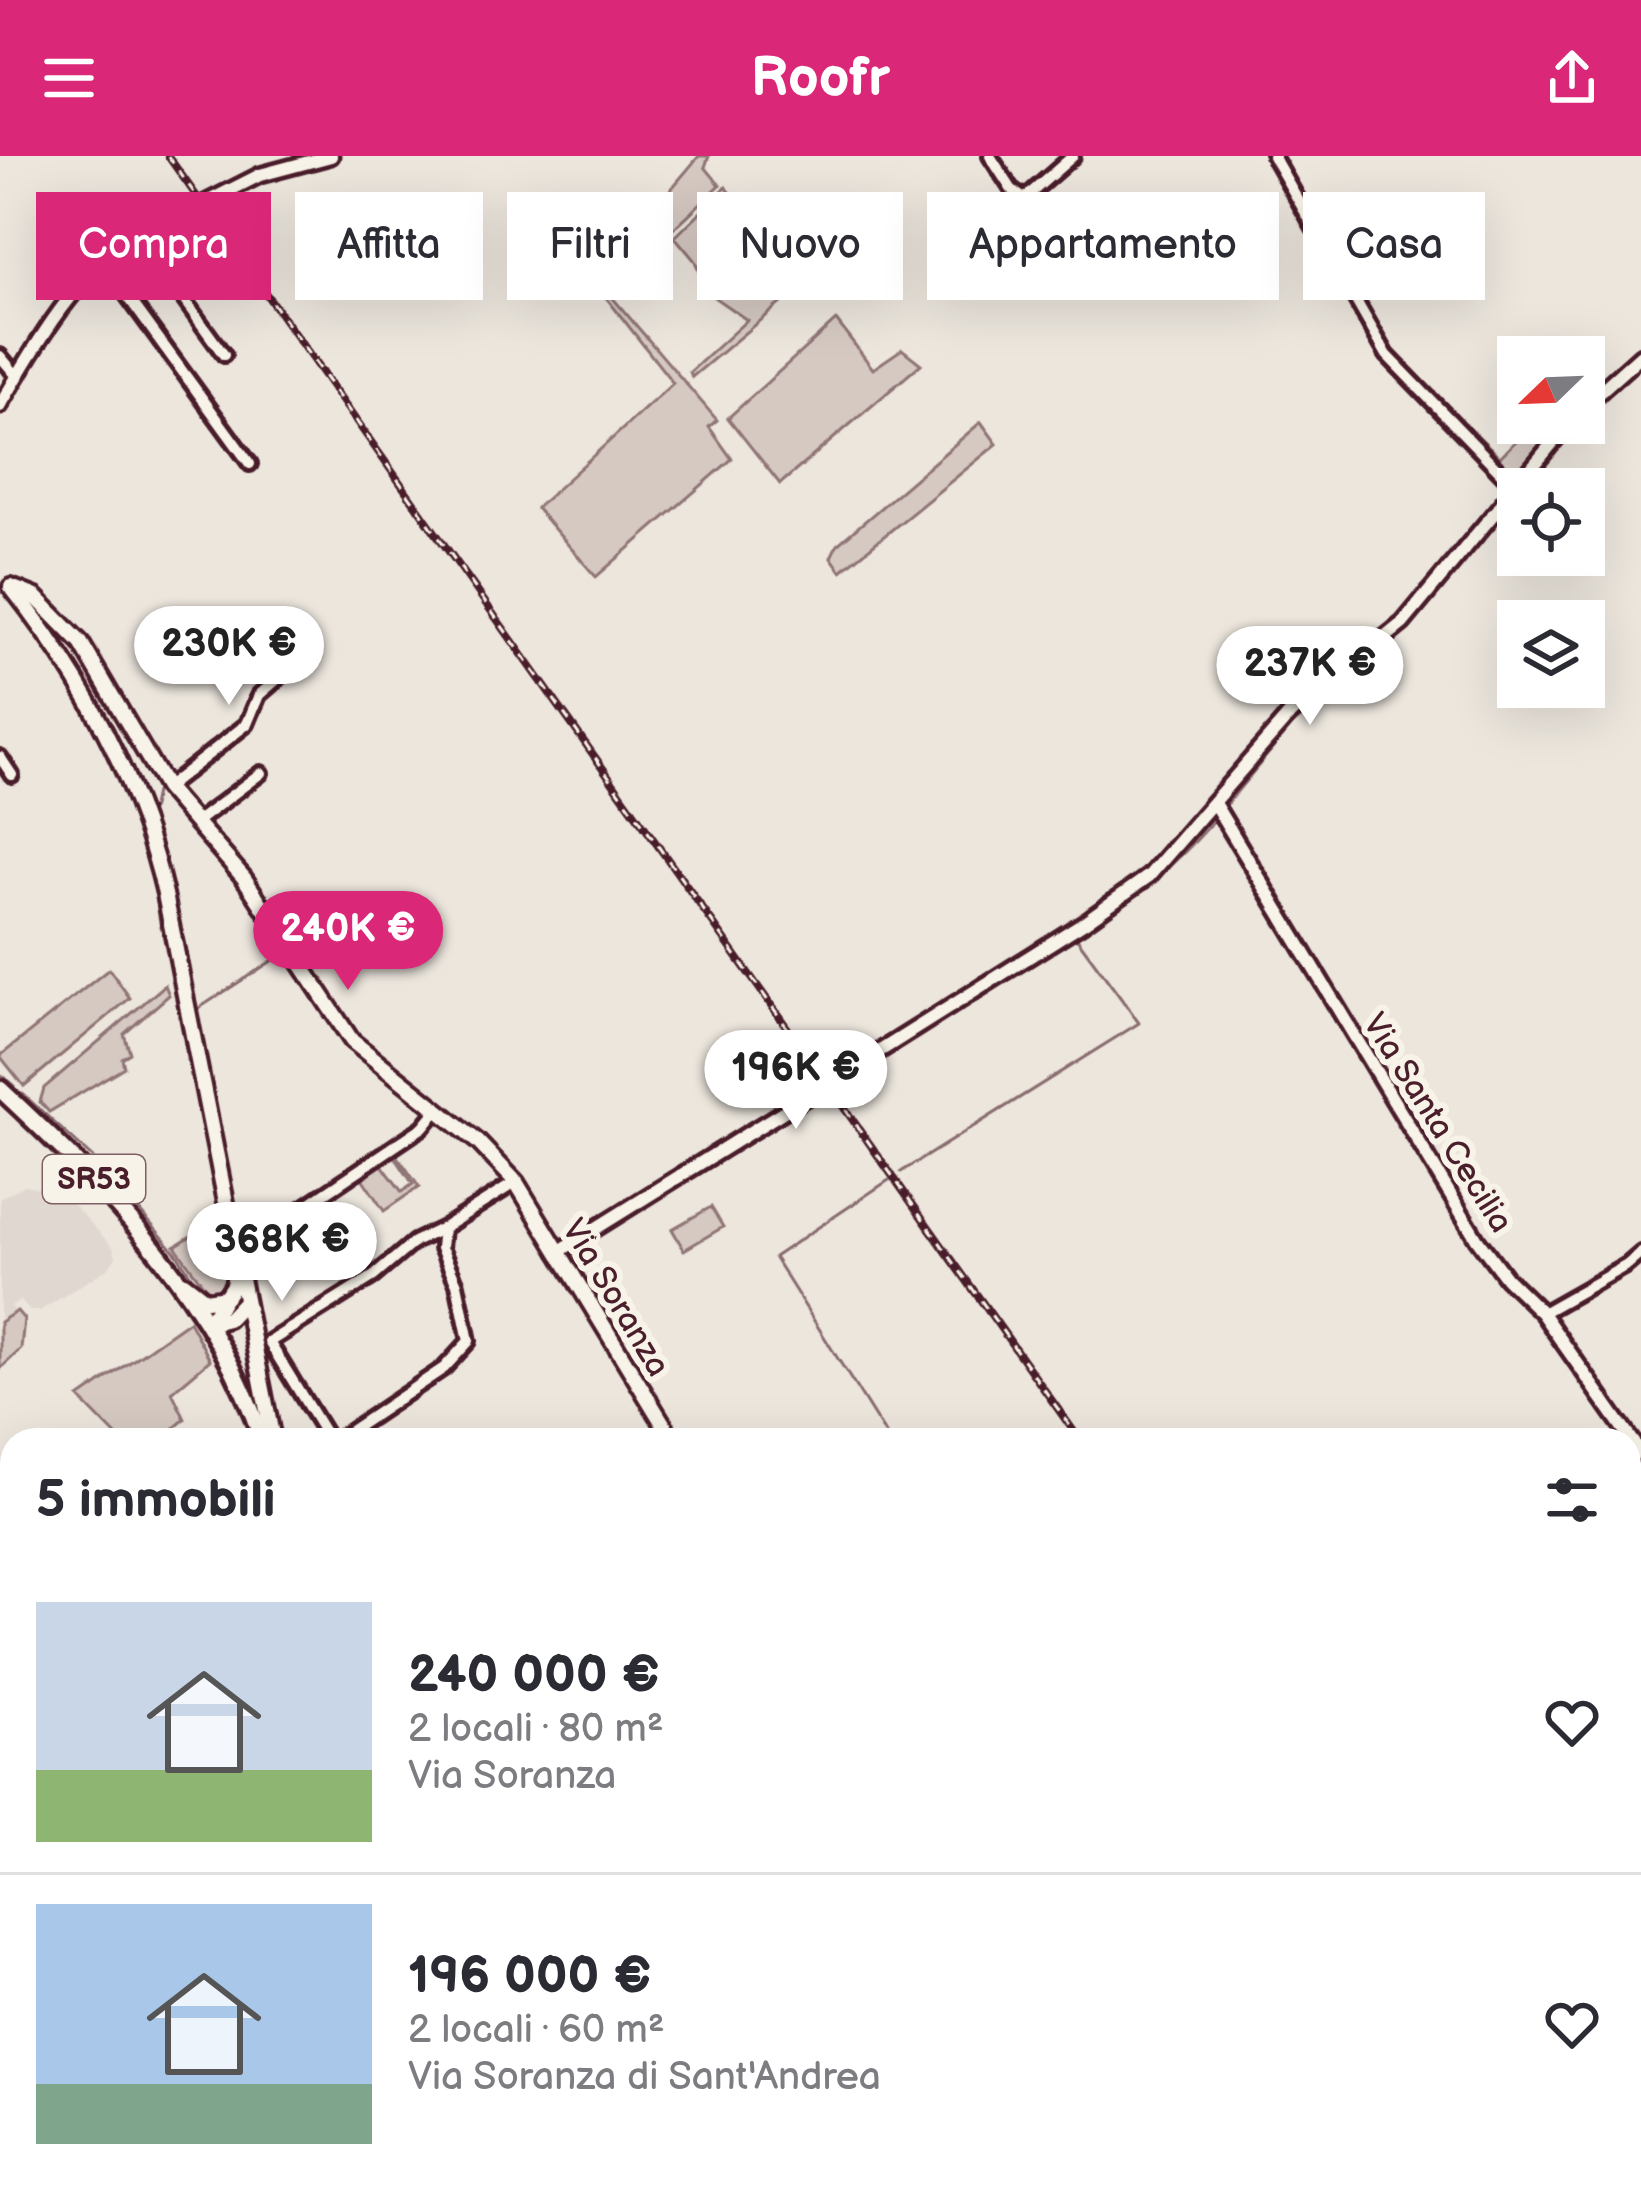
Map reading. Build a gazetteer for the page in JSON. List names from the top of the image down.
{
  "streets": {
    "main road": ["SR53", "Via Soranza"],
    "street": ["Via Santa Cecilia"]
  },
  "north": "bottom left",
  "page": {
    "header": "Roofr",
    "chip": [
      "Compra",
      "Affitta",
      "Filtri",
      "Nuovo",
      "Appartamento",
      "Casa"
    ],
    "price": [
      "230K €",
      "237K €",
      "240K €",
      "196K €",
      "368K €"
    ],
    "heading": "5 immobili",
    "list": [
      {
        "name": "240 000 €",
        "note": "2 locali · 80 m² · Via Soranza"
      },
      {
        "name": "196 000 €",
        "note": "2 locali · 60 m² · Via Soranza di Sant'Andrea"
      }
    ]
  }
}
